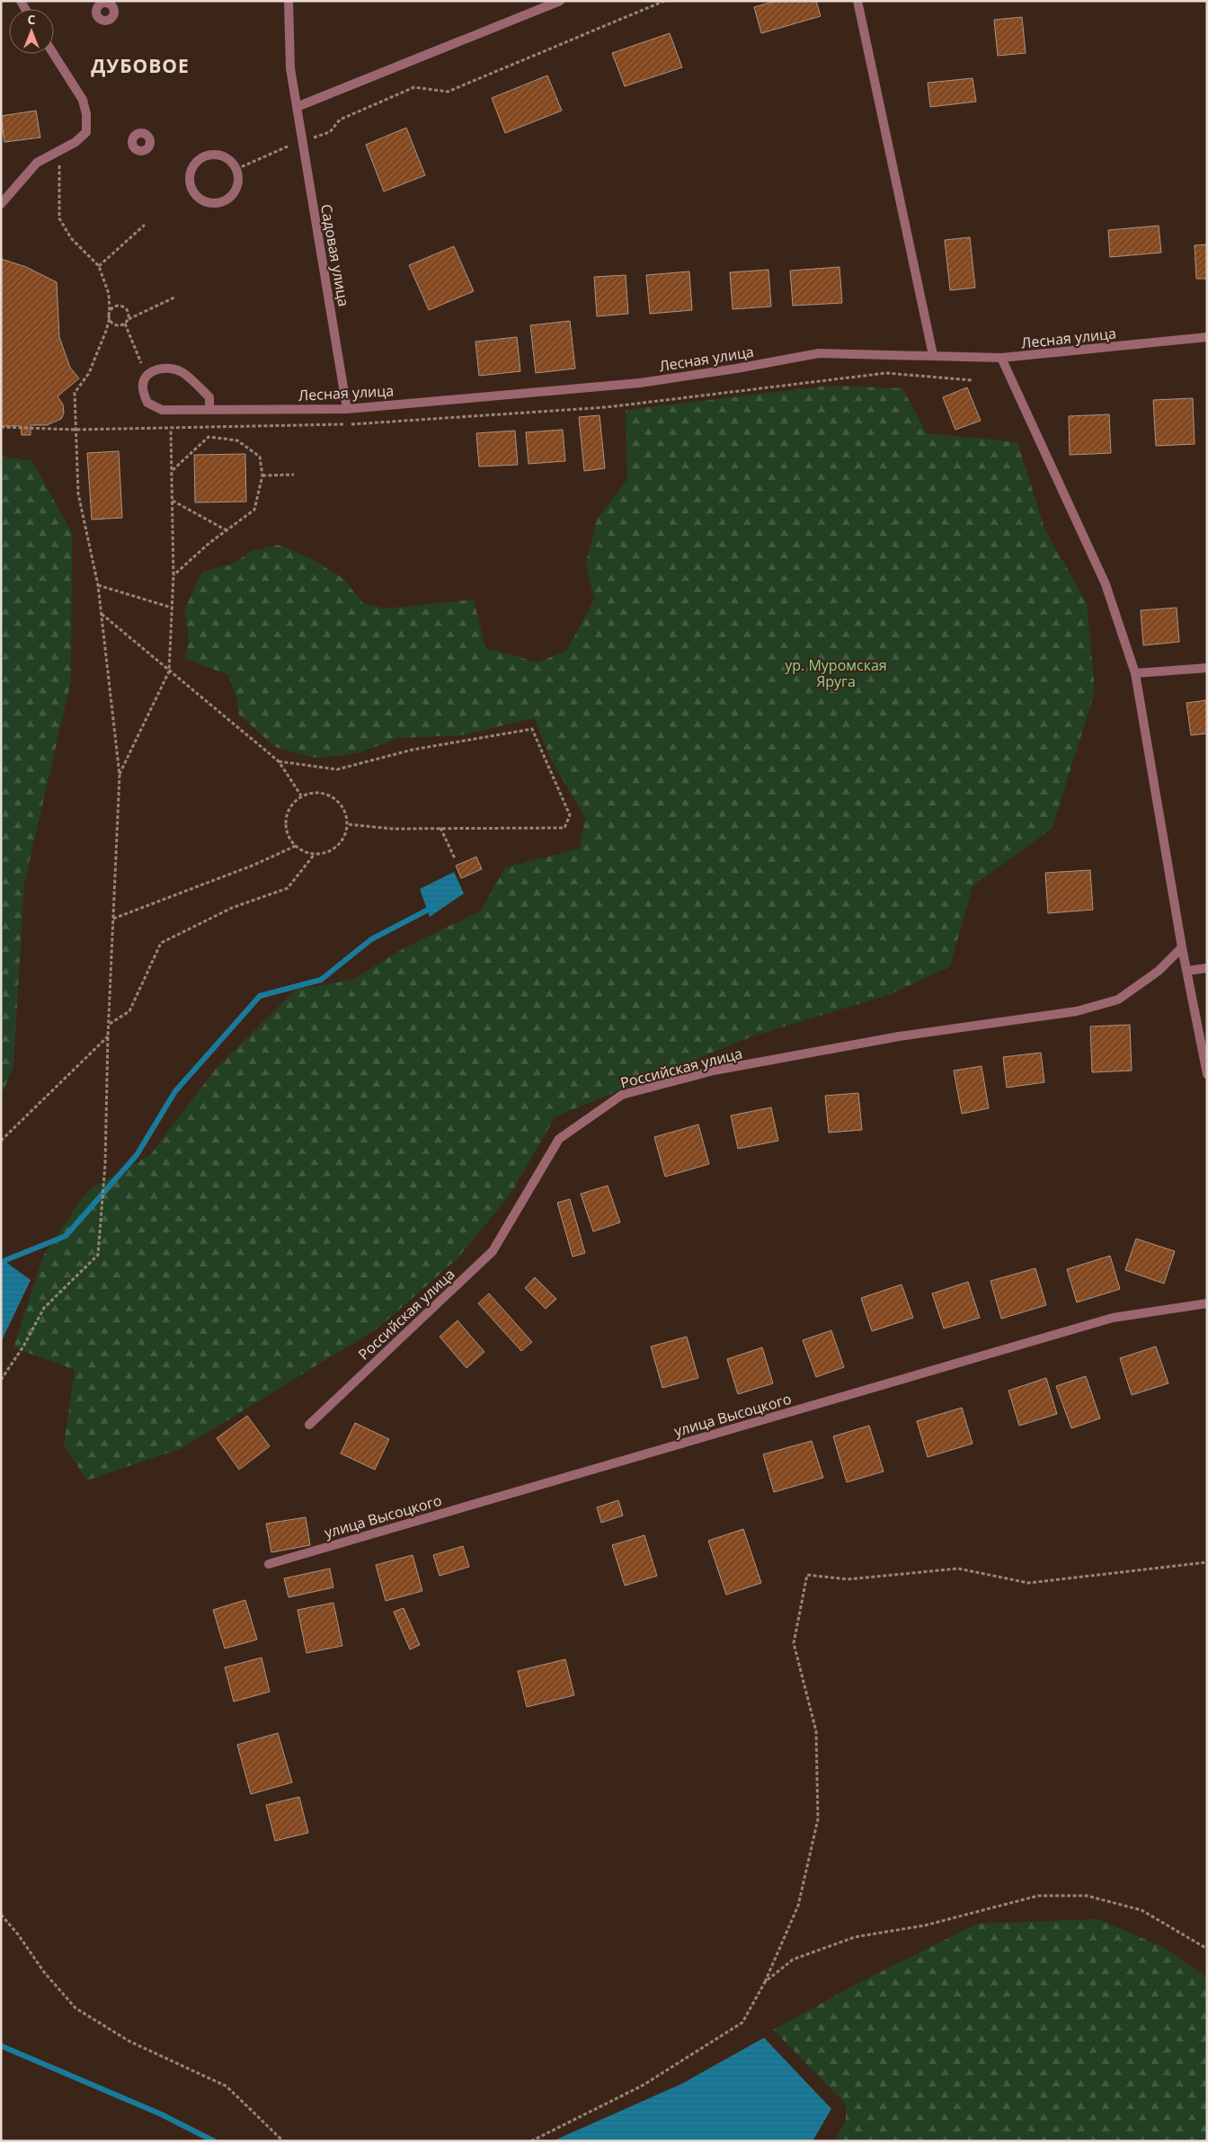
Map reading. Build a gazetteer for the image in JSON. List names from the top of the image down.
{
  "streets": {
    "street": [
      "Садовая улица",
      "Лесная улица",
      "Российская улица",
      "улица Высоцкого"
    ]
  },
  "crossings": [
    ["Садовая улица", "Лесная улица"]
  ],
  "districts": ["ДУБОВОЕ"],
  "parks": ["ур. Муромская Яруга"],
  "north": "top"
}
